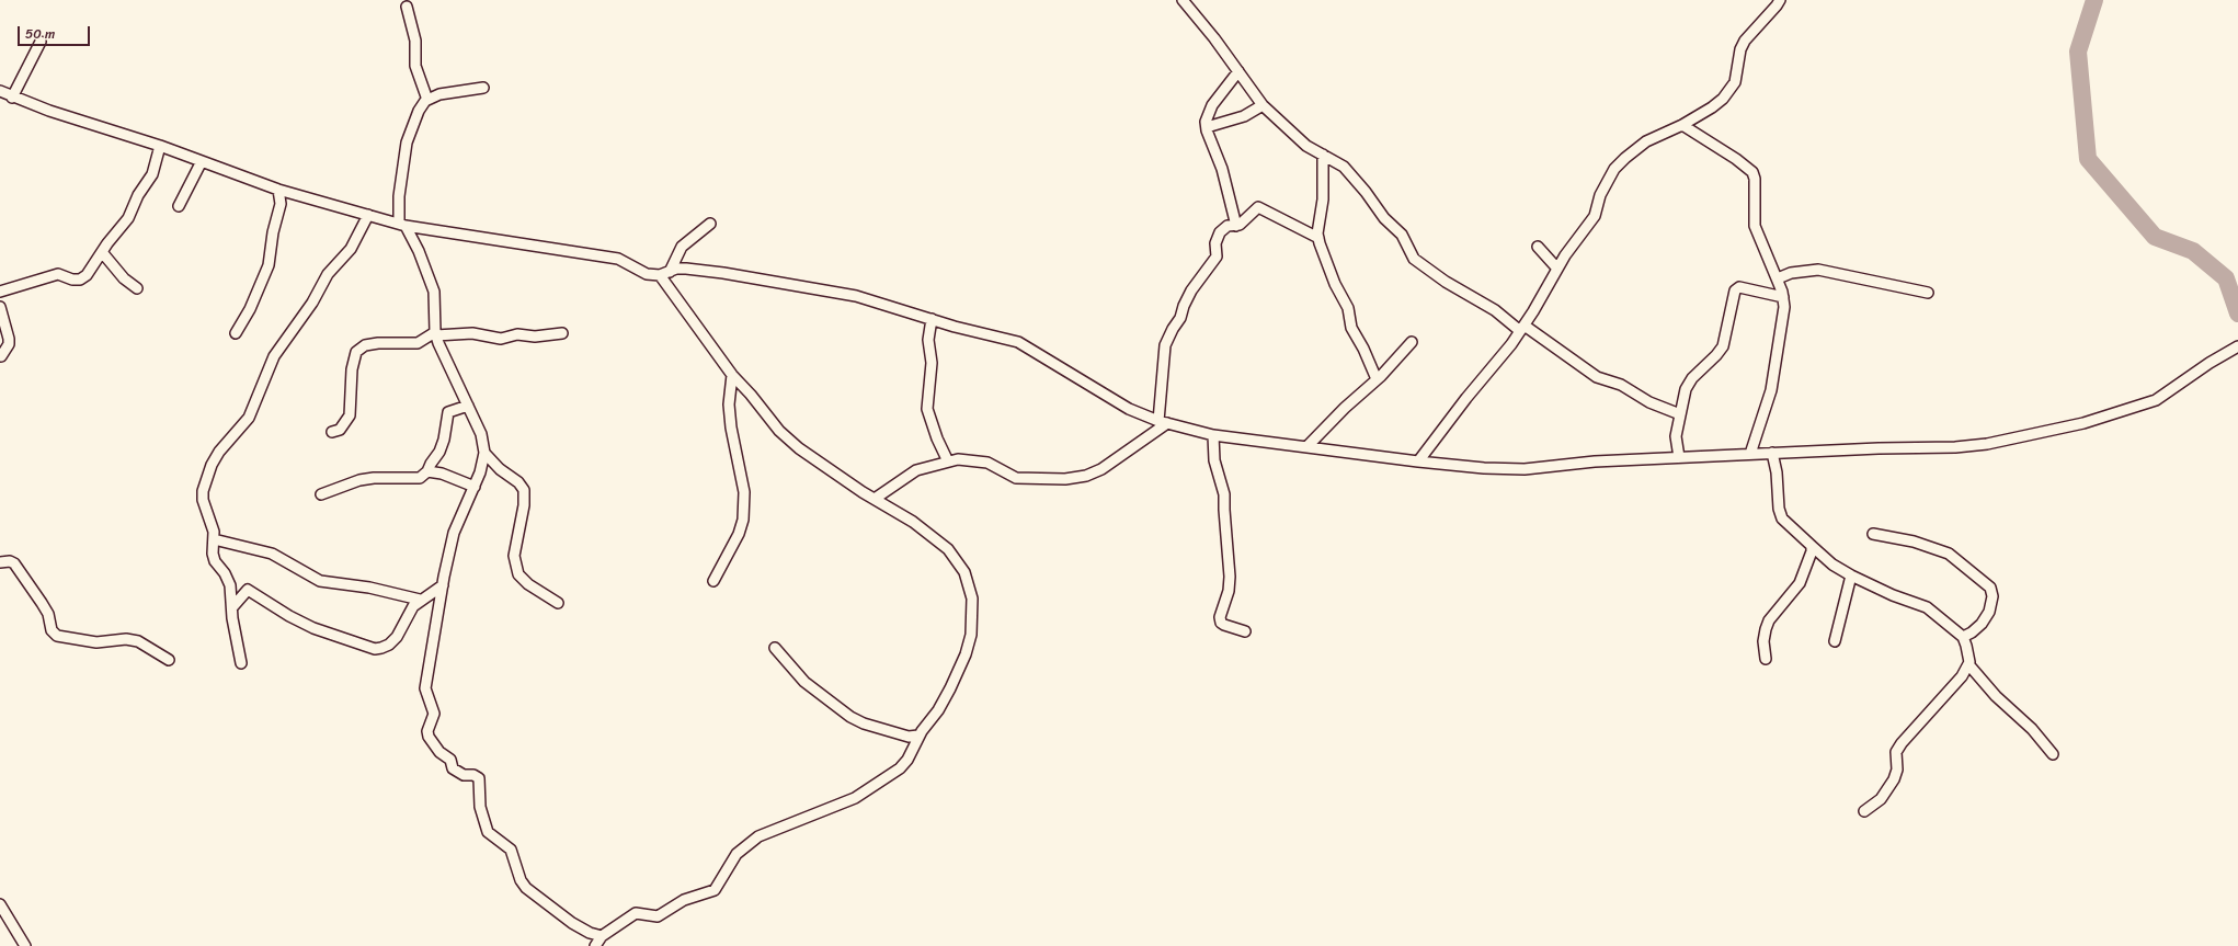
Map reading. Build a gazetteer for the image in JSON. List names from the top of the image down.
{
  "scale_bar": "50 m"
}
